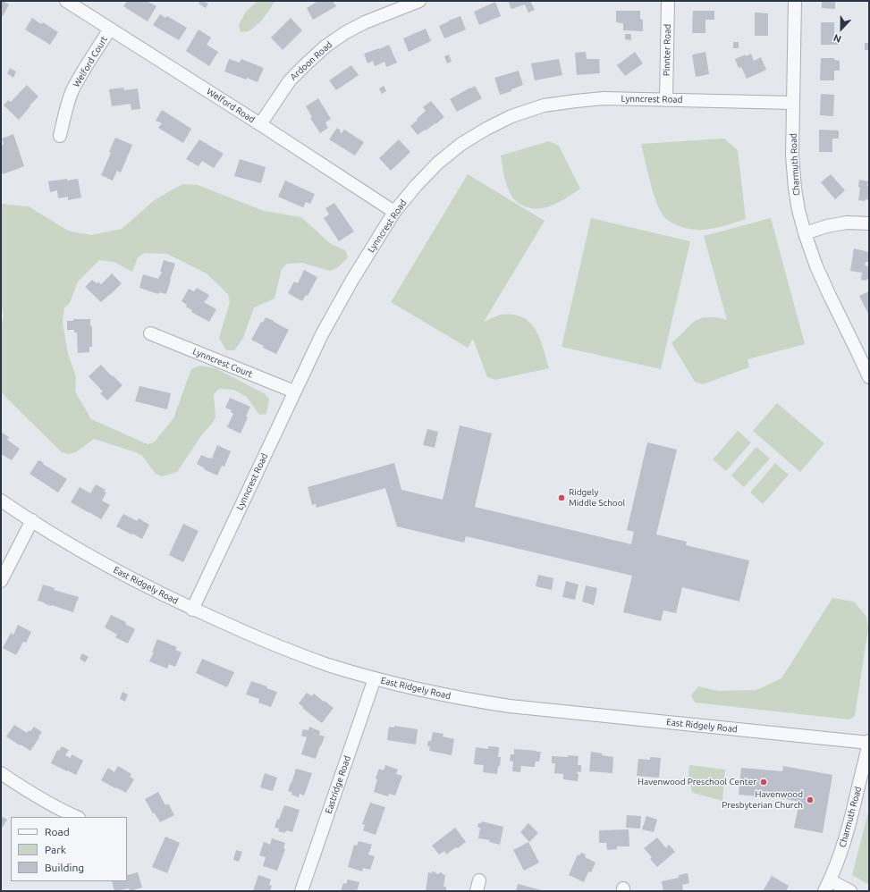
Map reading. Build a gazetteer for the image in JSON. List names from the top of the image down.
{
  "streets": {
    "street": [
      "Pinnter Road",
      "Ardoon Road",
      "Welford Court",
      "Lynncrest Road",
      "Welford Road",
      "Charmuth Road",
      "Lynncrest Court",
      "East Ridgely Road",
      "Eastridge Road"
    ]
  },
  "crossings": [
    ["Pinnter Road", "Lynncrest Road"],
    ["Ardoon Road", "Welford Road"],
    ["Welford Court", "Welford Road"],
    ["Lynncrest Road", "Welford Road"],
    ["Lynncrest Road", "Charmuth Road"],
    ["Lynncrest Road", "Lynncrest Court"],
    ["Lynncrest Road", "East Ridgely Road"],
    ["Charmuth Road", "East Ridgely Road"],
    ["East Ridgely Road", "Eastridge Road"]
  ],
  "places": ["Ridgely Middle School", "Havenwood Preschool Center", "Havenwood Presbyterian Church"],
  "legend": ["Road", "Park", "Building"],
  "north": "bottom"
}
